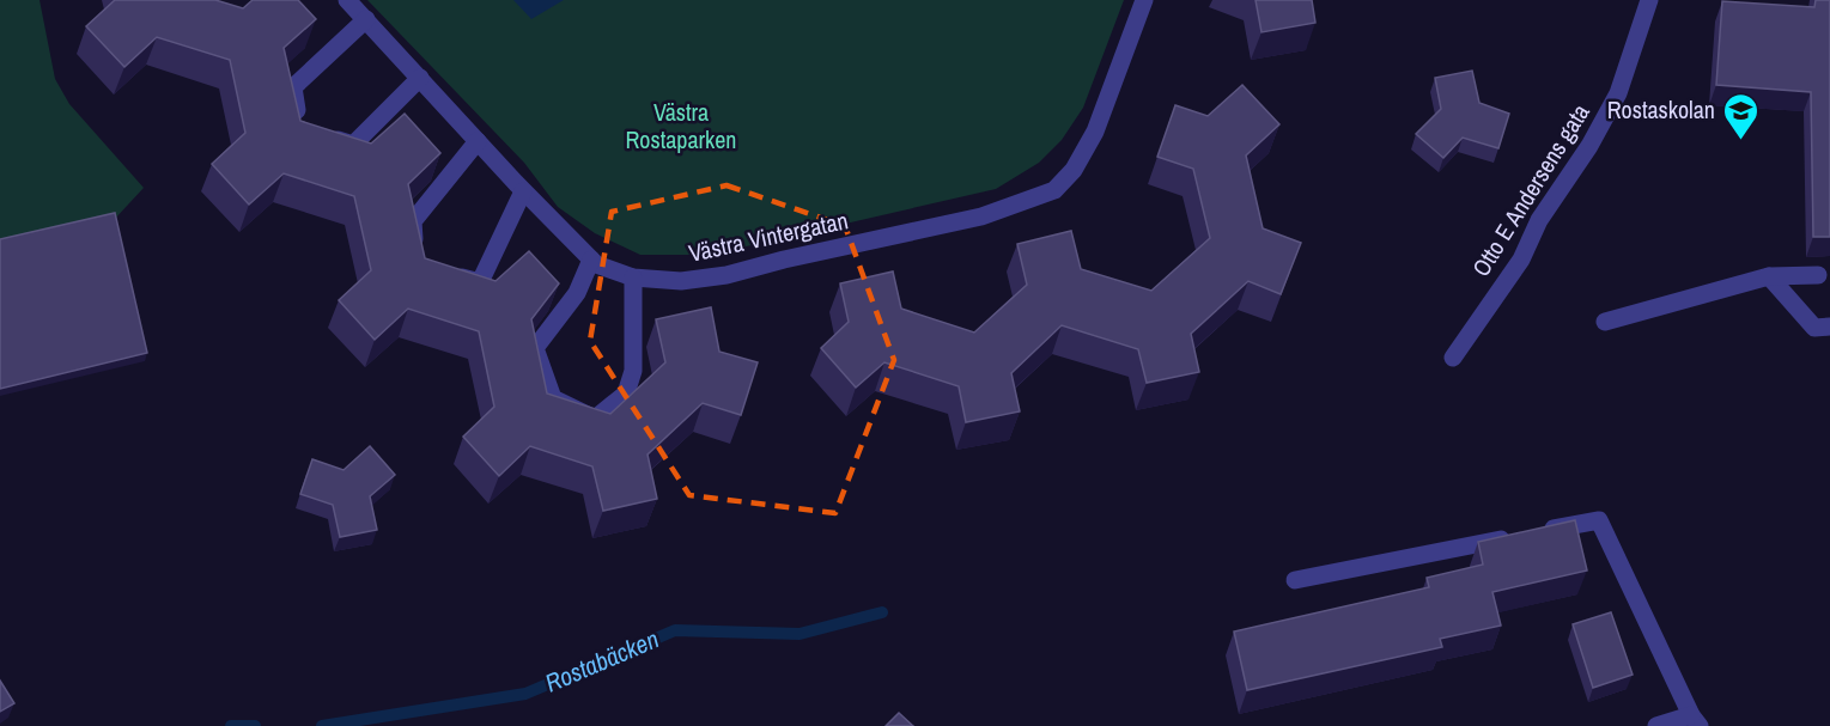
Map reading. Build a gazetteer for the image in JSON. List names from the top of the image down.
{
  "streets": {
    "street": ["Otto E Andersens gata", "Västra Vintergatan"]
  },
  "water": ["Rostabäcken"],
  "parks": ["Västra Rostaparken"],
  "places": {
    "school or university": ["Rostaskolan"]
  }
}
